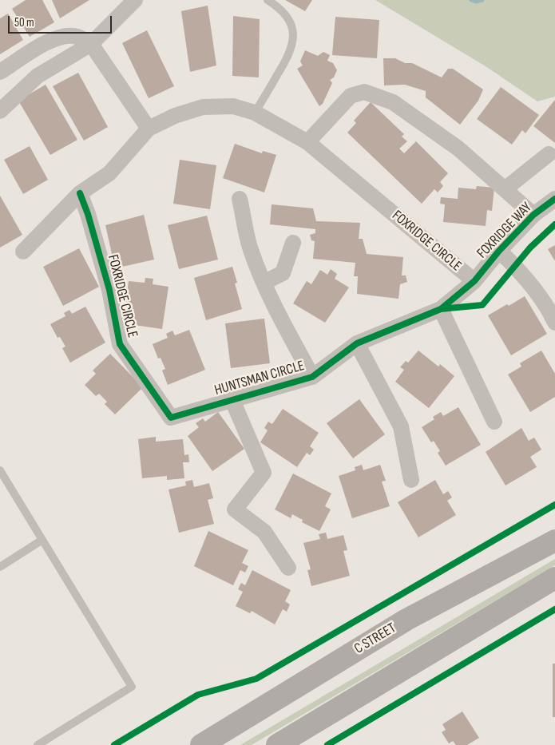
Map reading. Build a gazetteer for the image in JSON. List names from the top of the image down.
{
  "streets": {
    "main road": ["C STREET"],
    "street": ["FOXRIDGE WAY", "FOXRIDGE CIRCLE", "HUNTSMAN CIRCLE"]
  },
  "crossings": [
    ["FOXRIDGE WAY", "FOXRIDGE CIRCLE"],
    ["FOXRIDGE WAY", "HUNTSMAN CIRCLE"],
    ["FOXRIDGE CIRCLE", "HUNTSMAN CIRCLE"]
  ],
  "scale_bar": "50 m"
}
